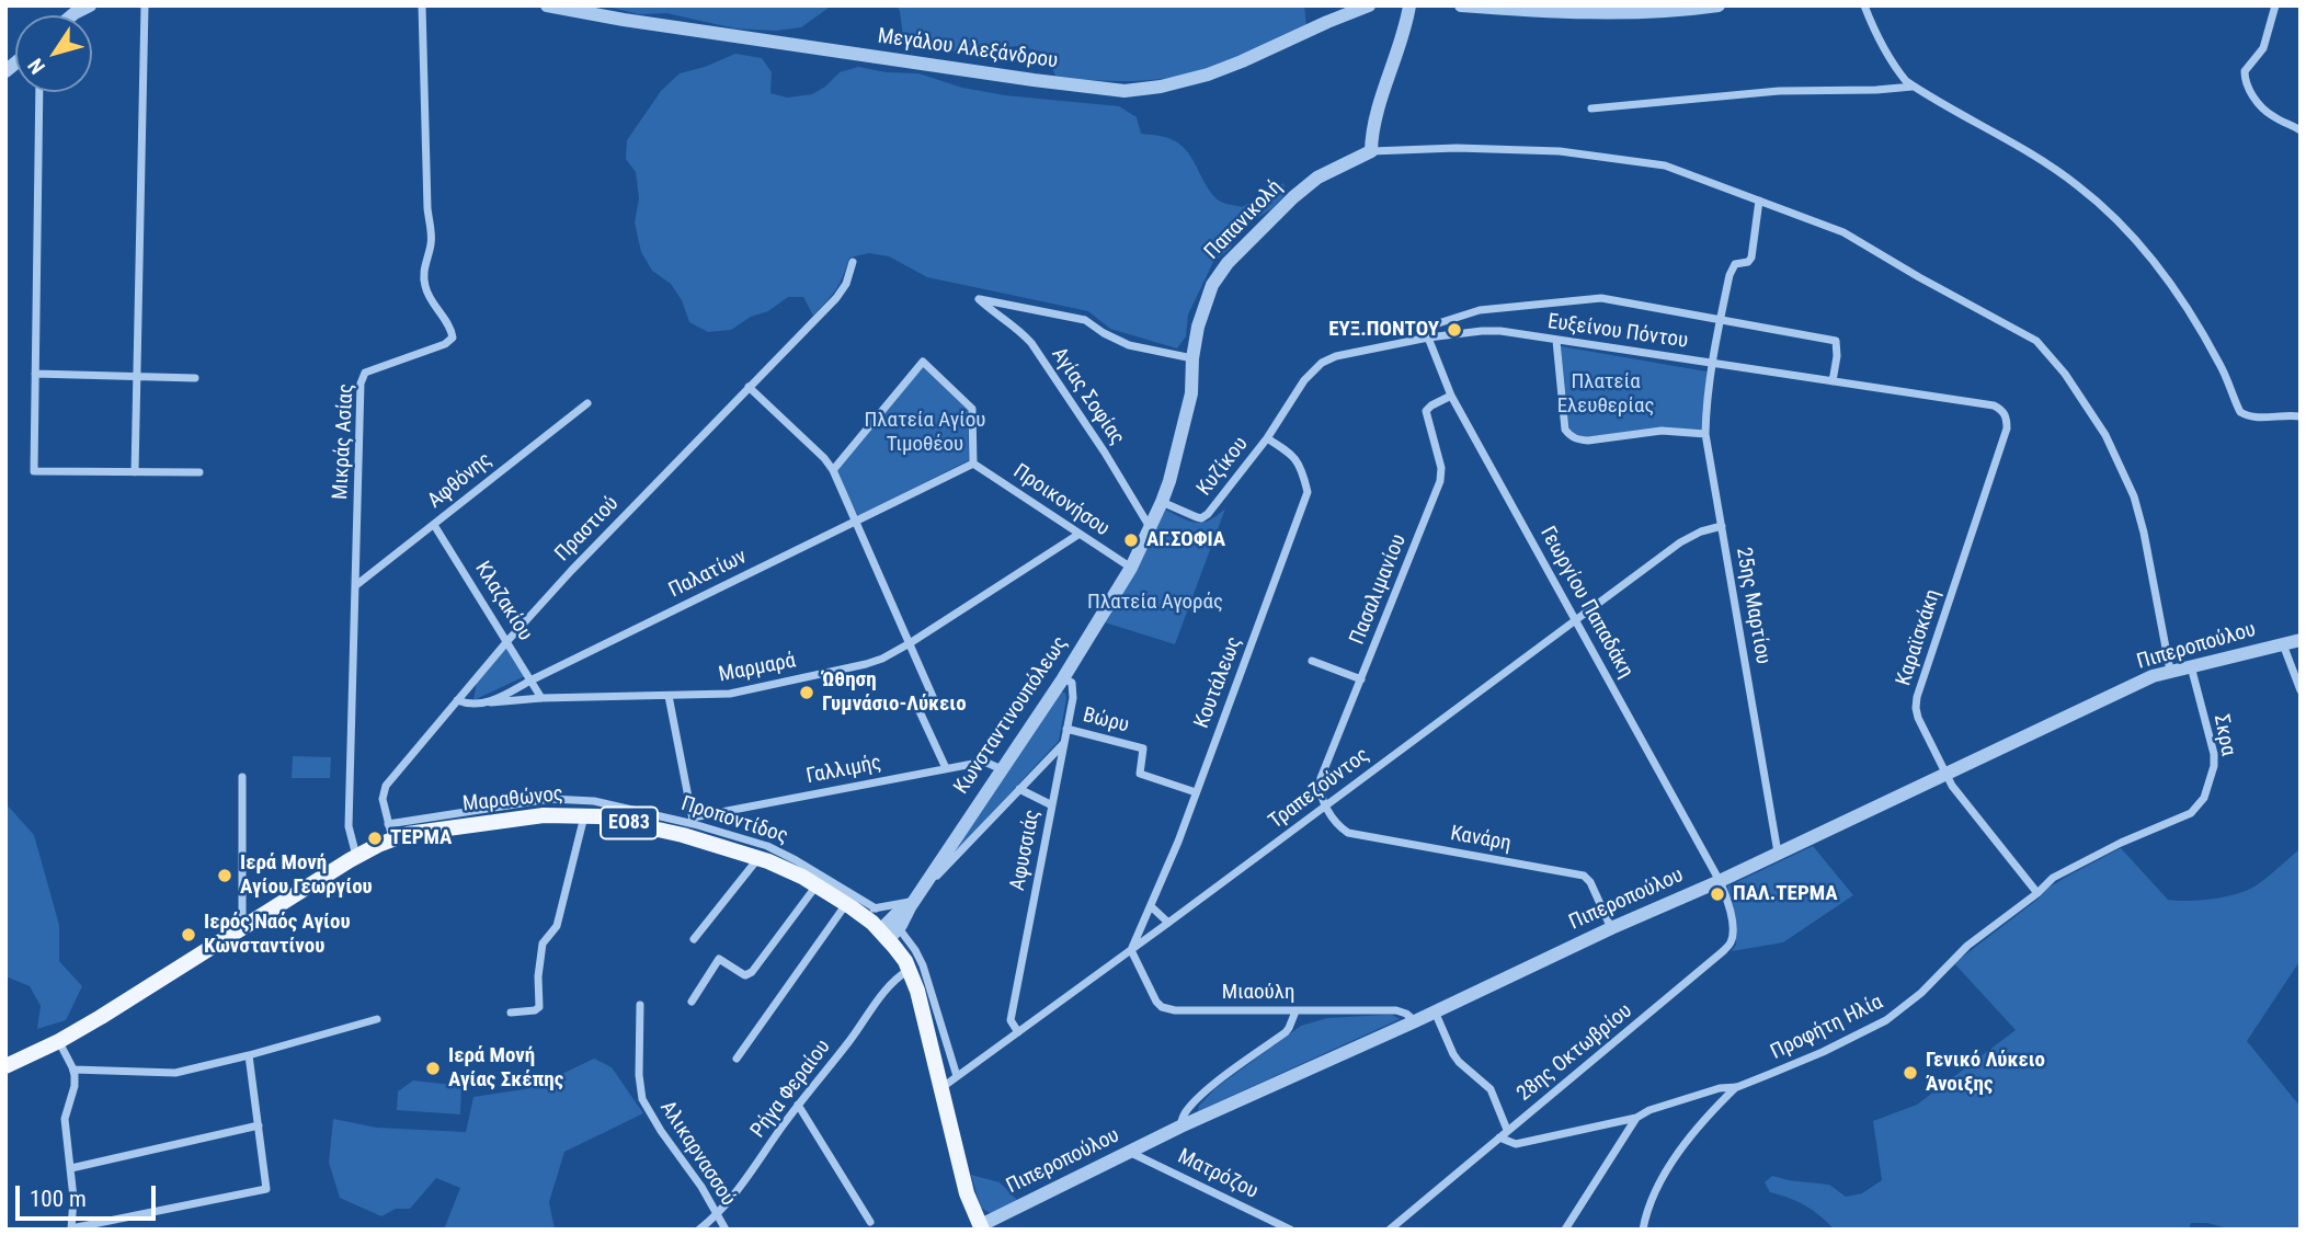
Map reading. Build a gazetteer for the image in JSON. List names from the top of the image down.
{
  "streets": {
    "main road": ["Μαραθώνος", "ΕΟ83"],
    "street": [
      "Μεγάλου Αλεξάνδρου",
      "Παπανικολή",
      "Ευξείνου Πόντου",
      "Αγίας Σοφίας",
      "Μικράς Ασίας",
      "Κυζίκου",
      "Αφθόνης",
      "Προικονήσου",
      "Πραστιού",
      "Παλατίων",
      "Πασαλιμανίου",
      "Κλαζακίου",
      "Γεωργίου Παπαδάκη",
      "25ης Μαρτίου",
      "Καραϊσκάκη",
      "Πιπεροπούλου",
      "Μαρμαρά",
      "Κουτάλεως",
      "Κωνσταντινουπόλεως",
      "Βώρυ",
      "Σκρα",
      "Γαλλιμής",
      "Τραπεζούντος",
      "Προποντίδος",
      "Κανάρη",
      "Αφυσσιάς",
      "Μιαούλη",
      "Προφήτη Ηλία",
      "28ης Οκτωβρίου",
      "Ρήγα Φεραίου",
      "Αλικαρνασσού",
      "Ματρόζου"
    ]
  },
  "crossings": [
    ["Παπανικολή", "Αγίας Σοφίας"],
    ["Παπανικολή", "Κυζίκου"],
    ["Παπανικολή", "Κωνσταντινουπόλεως"],
    ["Ευξείνου Πόντου", "Κυζίκου"],
    ["Ευξείνου Πόντου", "Γεωργίου Παπαδάκη"],
    ["Ευξείνου Πόντου", "25ης Μαρτίου"],
    ["Ευξείνου Πόντου", "Καραϊσκάκη"],
    ["Ευξείνου Πόντου", "Κουτάλεως"],
    ["Αγίας Σοφίας", "Κωνσταντινουπόλεως"],
    ["Μικράς Ασίας", "Αφθόνης"],
    ["Μικράς Ασίας", "Μαραθώνος"],
    ["Κυζίκου", "Κουτάλεως"],
    ["Κυζίκου", "Κωνσταντινουπόλεως"],
    ["Αφθόνης", "Κλαζακίου"],
    ["Προικονήσου", "Παλατίων"],
    ["Προικονήσου", "Μαρμαρά"],
    ["Προικονήσου", "Κωνσταντινουπόλεως"],
    ["Πραστιού", "Κλαζακίου"],
    ["Πραστιού", "Μαραθώνος"],
    ["Πραστιού", "Προποντίδος"],
    ["Παλατίων", "Κλαζακίου"],
    ["Παλατίων", "Μαρμαρά"],
    ["Πασαλιμανίου", "Γεωργίου Παπαδάκη"],
    ["Πασαλιμανίου", "Τραπεζούντος"],
    ["Πασαλιμανίου", "Κανάρη"],
    ["Κλαζακίου", "Μαρμαρά"],
    ["Γεωργίου Παπαδάκη", "Πιπεροπούλου"],
    ["Γεωργίου Παπαδάκη", "Τραπεζούντος"],
    ["Γεωργίου Παπαδάκη", "28ης Οκτωβρίου"],
    ["25ης Μαρτίου", "Πιπεροπούλου"],
    ["25ης Μαρτίου", "Τραπεζούντος"],
    ["Καραϊσκάκη", "Πιπεροπούλου"],
    ["Καραϊσκάκη", "Προφήτη Ηλία"],
    ["Πιπεροπούλου", "Σκρα"],
    ["Πιπεροπούλου", "Μαραθώνος"],
    ["Πιπεροπούλου", "Κανάρη"],
    ["Πιπεροπούλου", "Μιαούλη"],
    ["Πιπεροπούλου", "28ης Οκτωβρίου"],
    ["Πιπεροπούλου", "Ματρόζου"],
    ["Κουτάλεως", "Βώρυ"],
    ["Κουτάλεως", "Τραπεζούντος"],
    ["Κουτάλεως", "Μιαούλη"],
    ["Κωνσταντινουπόλεως", "Γαλλιμής"],
    ["Κωνσταντινουπόλεως", "Μαραθώνος"],
    ["Κωνσταντινουπόλεως", "Αφυσσιάς"],
    ["Βώρυ", "Αφυσσιάς"],
    ["Σκρα", "Προφήτη Ηλία"],
    ["Γαλλιμής", "Προποντίδος"],
    ["Τραπεζούντος", "Μαραθώνος"],
    ["Τραπεζούντος", "Κανάρη"],
    ["Τραπεζούντος", "Αφυσσιάς"],
    ["Τραπεζούντος", "Μιαούλη"],
    ["Μαραθώνος", "Προποντίδος"],
    ["Μαραθώνος", "Ρήγα Φεραίου"],
    ["Προφήτη Ηλία", "28ης Οκτωβρίου"],
    ["Ρήγα Φεραίου", "Αλικαρνασσού"]
  ],
  "parks": ["Πλατεία Ελευθερίας", "Πλατεία Αγίου Τιμοθέου", "Πλατεία Αγοράς"],
  "places": [
    "ΕΥΞ.ΠΟΝΤΟΥ",
    "ΑΓ.ΣΟΦΙΑ",
    "Ώθηση Γυμνάσιο-Λύκειο",
    "ΤΕΡΜΑ",
    "Ιερά Μονή Αγίου Γεωργίου",
    "ΠΑΛ.ΤΕΡΜΑ",
    "Ιερός Ναός Αγίου Κωνσταντίνου",
    "Ιερά Μονή Αγίας Σκέπης",
    "Γενικό Λύκειο Άνοιξης"
  ],
  "scale_bar": "100 m",
  "north": "bottom left"
}
